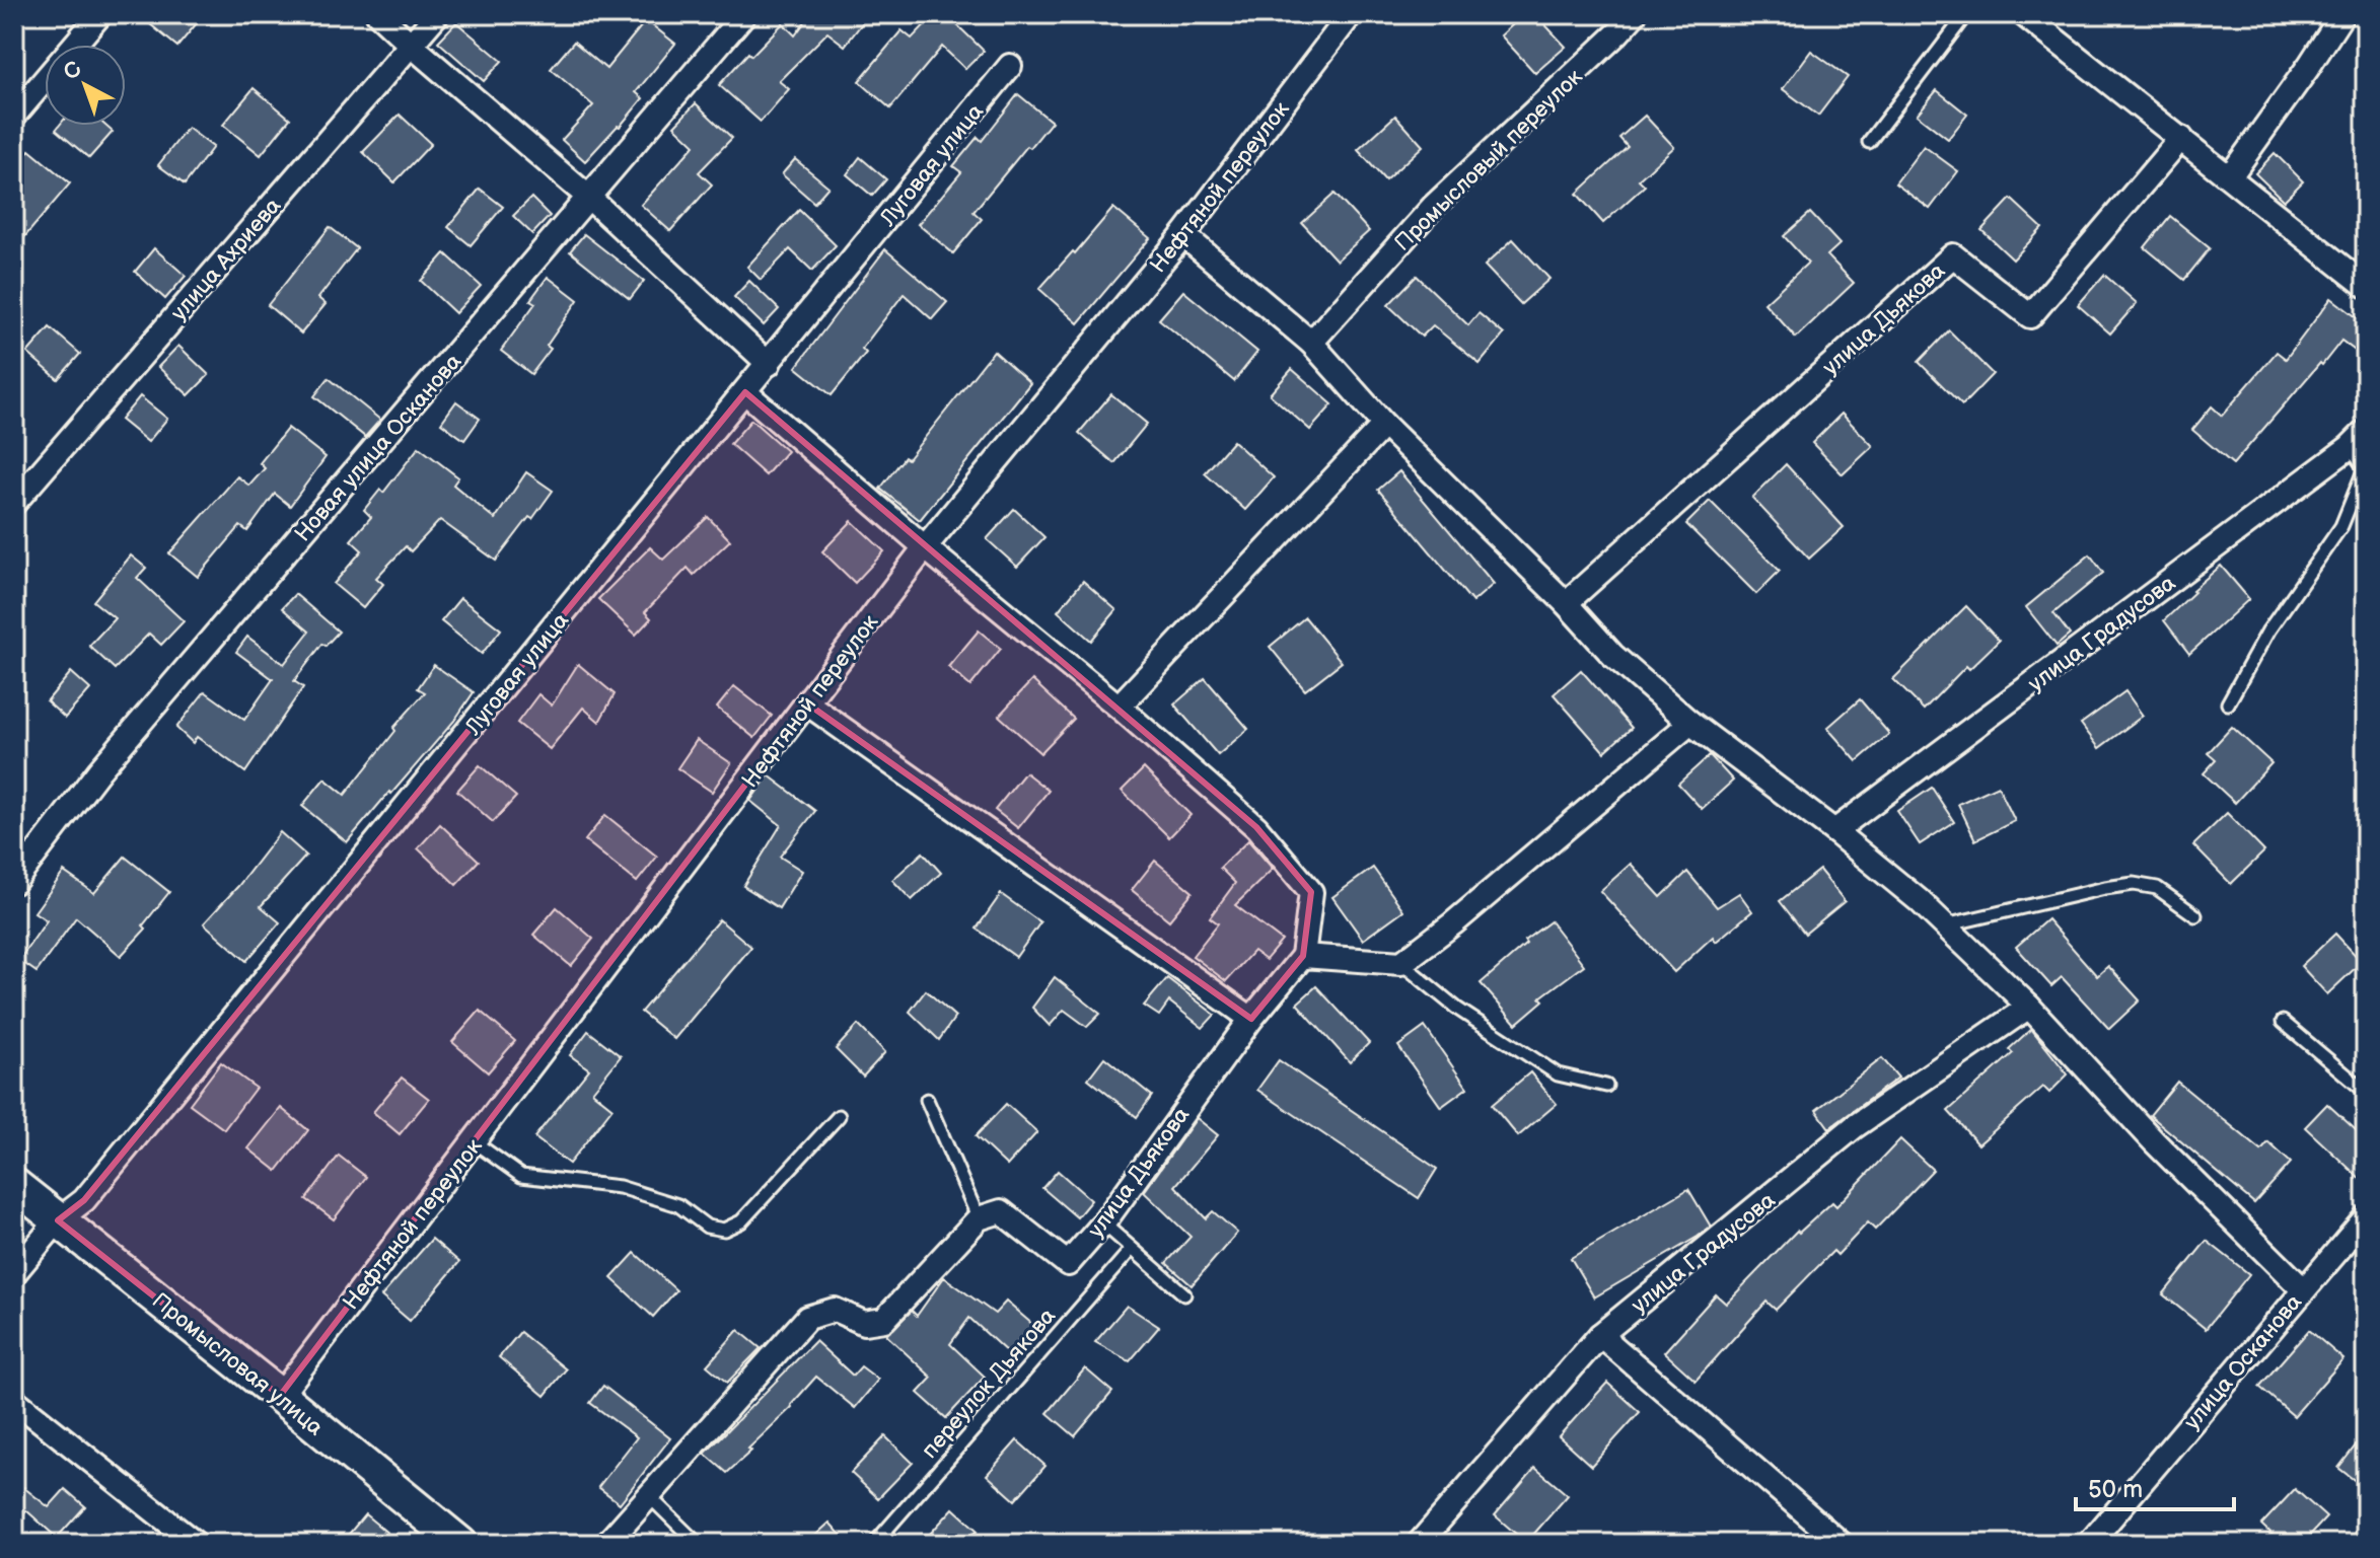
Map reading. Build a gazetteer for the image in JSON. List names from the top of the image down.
{
  "streets": {
    "street": [
      "Промысловый переулок",
      "Луговая улица",
      "Нефтяной переулок",
      "улица Ахриева",
      "улица Дьякова",
      "Новая улица Осканова",
      "улица Градусова",
      "улица Осканова",
      "Промысловая улица"
    ],
    "lane": ["переулок Дьякова"]
  },
  "crossings": [
    ["Луговая улица", "Промысловая улица"],
    ["Нефтяной переулок", "Промысловая улица"]
  ],
  "scale_bar": "50 m",
  "north": "top left"
}
